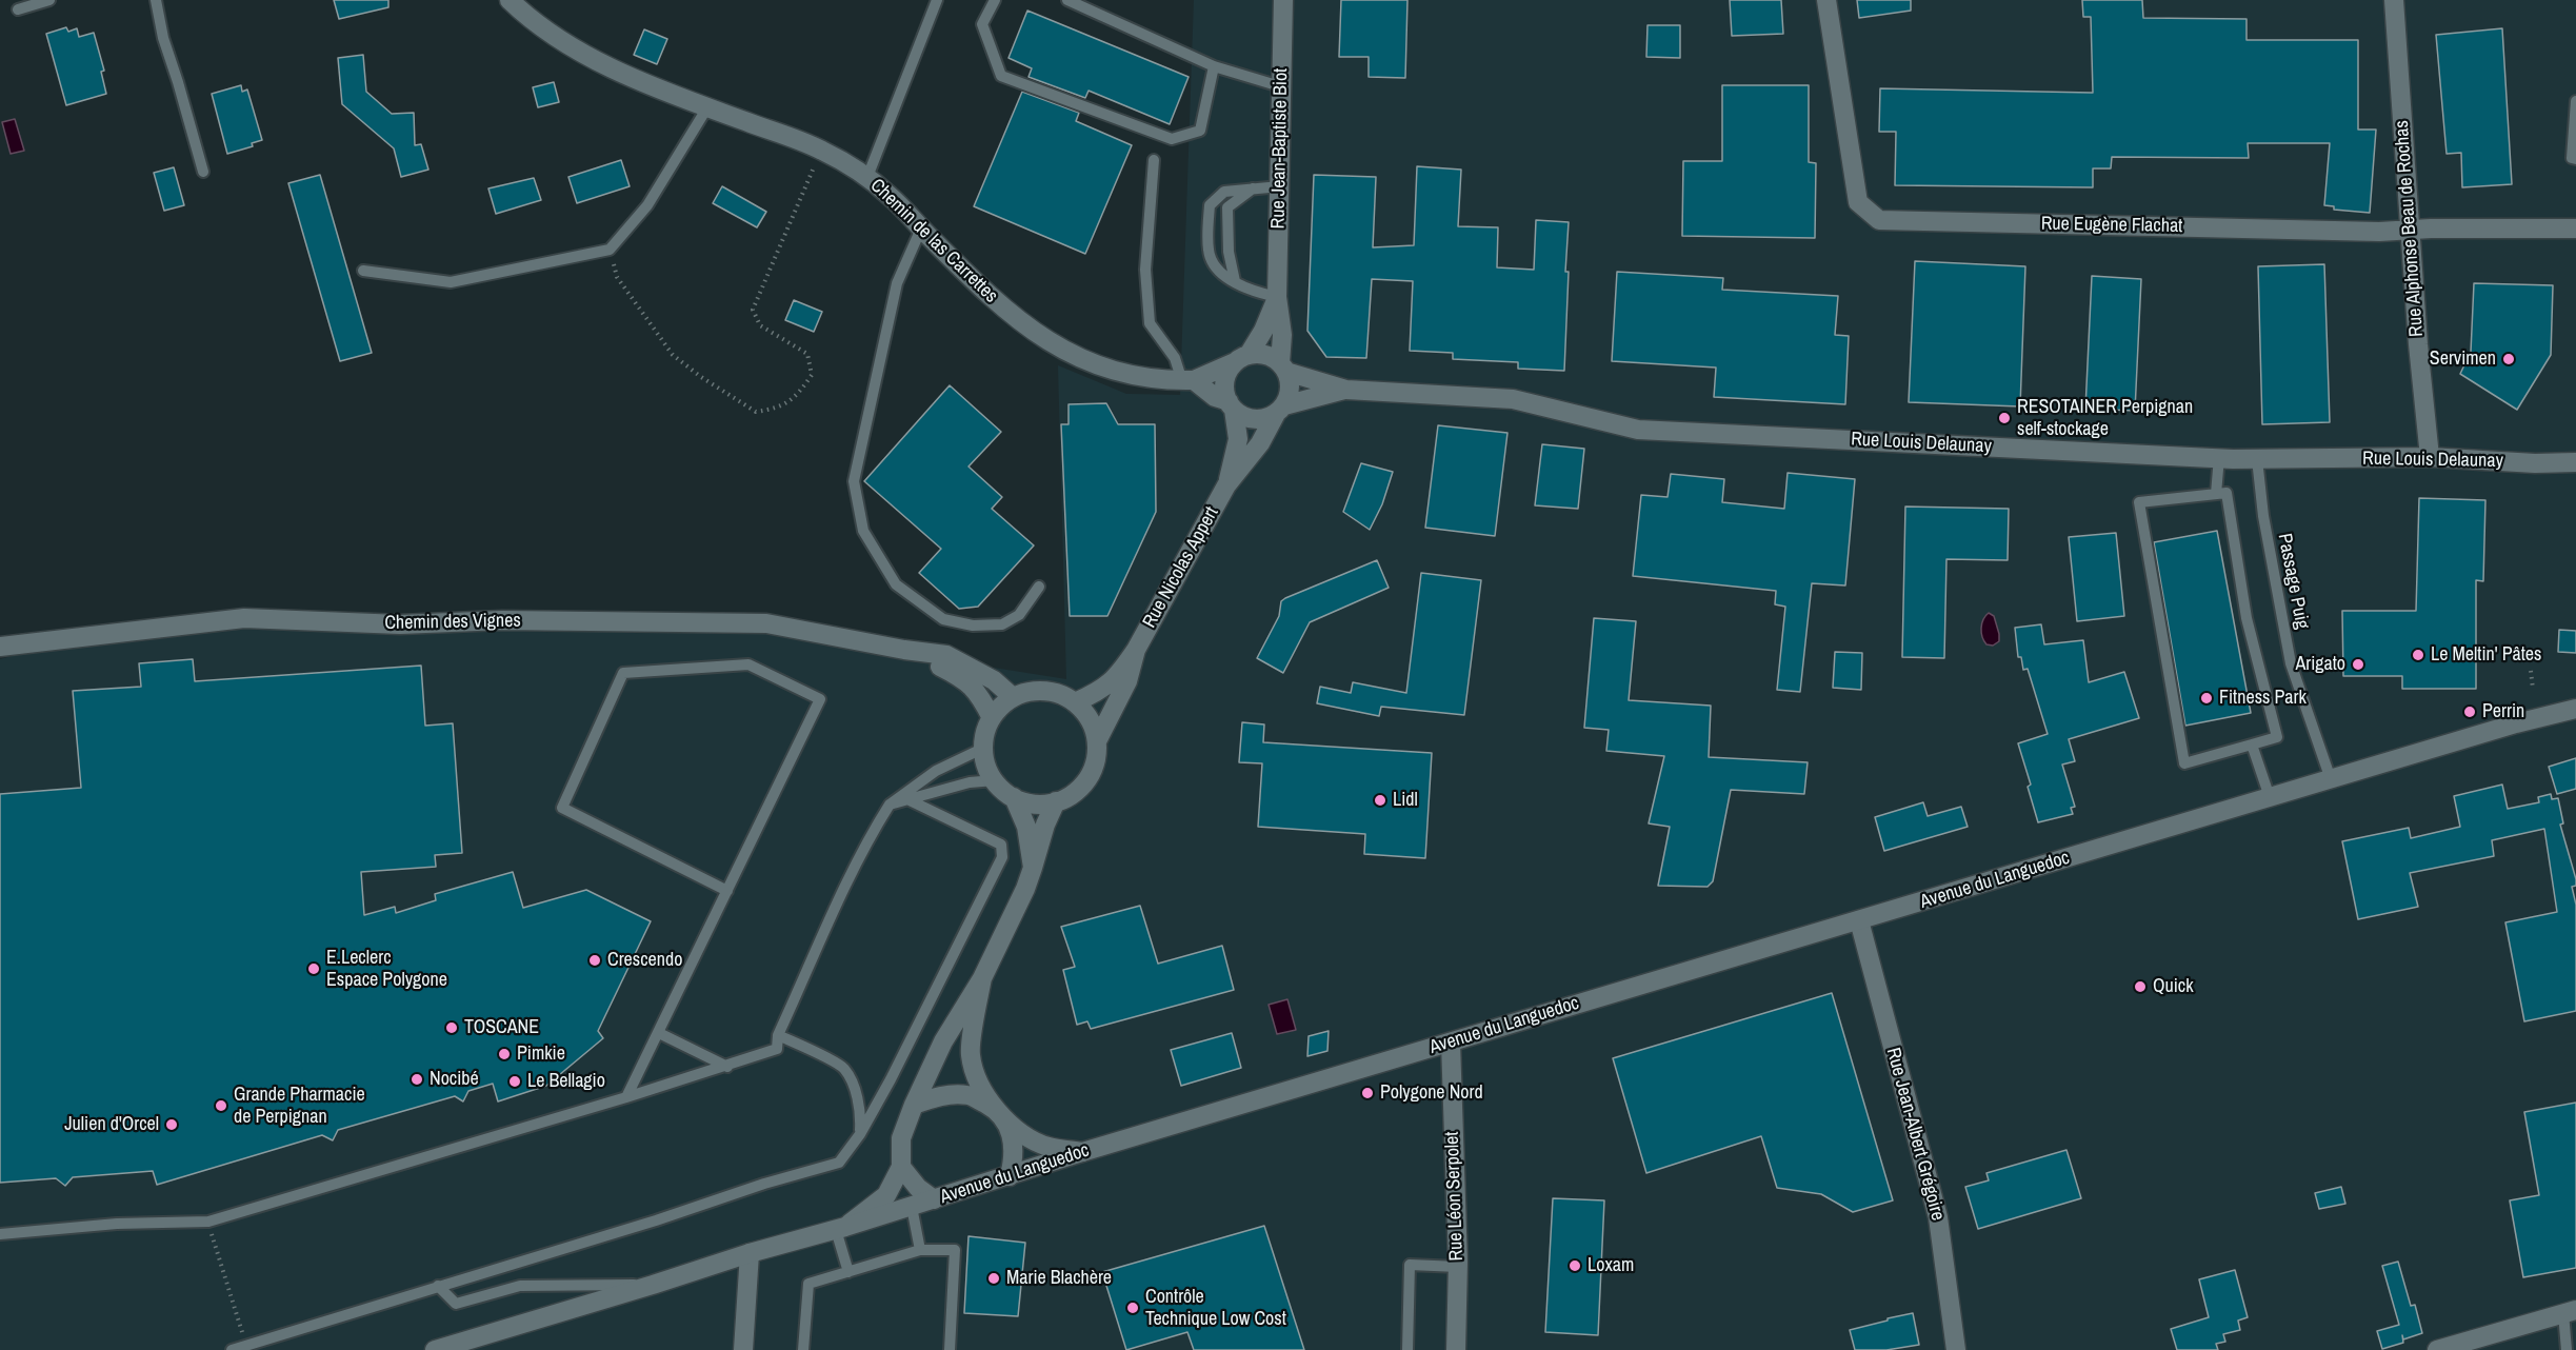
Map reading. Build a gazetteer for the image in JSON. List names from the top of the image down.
{
  "streets": {
    "street": [
      "Rue Jean-Baptiste Biot",
      "Rue Eugène Flachat",
      "Rue Alphonse Beau de Rochas",
      "Chemin de las Carrettes",
      "Rue Louis Delaunay",
      "Rue Nicolas Appert",
      "Chemin des Vignes",
      "Avenue du Languedoc",
      "Rue Jean-Albert Grégoire",
      "Rue Léon Serpolet"
    ],
    "lane": ["Passage Puig"]
  },
  "crossings": [
    ["Rue Jean-Baptiste Biot", "Chemin de las Carrettes"],
    ["Rue Jean-Baptiste Biot", "Rue Louis Delaunay"],
    ["Rue Jean-Baptiste Biot", "Rue Nicolas Appert"],
    ["Rue Eugène Flachat", "Rue Alphonse Beau de Rochas"],
    ["Rue Alphonse Beau de Rochas", "Rue Louis Delaunay"],
    ["Chemin de las Carrettes", "Rue Louis Delaunay"],
    ["Chemin de las Carrettes", "Rue Nicolas Appert"],
    ["Rue Louis Delaunay", "Rue Nicolas Appert"],
    ["Rue Louis Delaunay", "Passage Puig"],
    ["Rue Nicolas Appert", "Chemin des Vignes"],
    ["Passage Puig", "Avenue du Languedoc"],
    ["Avenue du Languedoc", "Rue Jean-Albert Grégoire"],
    ["Avenue du Languedoc", "Rue Léon Serpolet"]
  ],
  "places": [
    "Servimen",
    "RESOTAINER Perpignan self-stockage",
    "Le Meltin' Pâtes",
    "Arigato",
    "Fitness Park",
    "Perrin",
    "Lidl",
    "Crescendo",
    "E.Leclerc Espace Polygone",
    "Quick",
    "TOSCANE",
    "Pimkie",
    "Nocibé",
    "Le Bellagio",
    "Polygone Nord",
    "Grande Pharmacie de Perpignan",
    "Julien d'Orcel",
    "Loxam",
    "Marie Blachère",
    "Contrôle Technique Low Cost"
  ]
}
